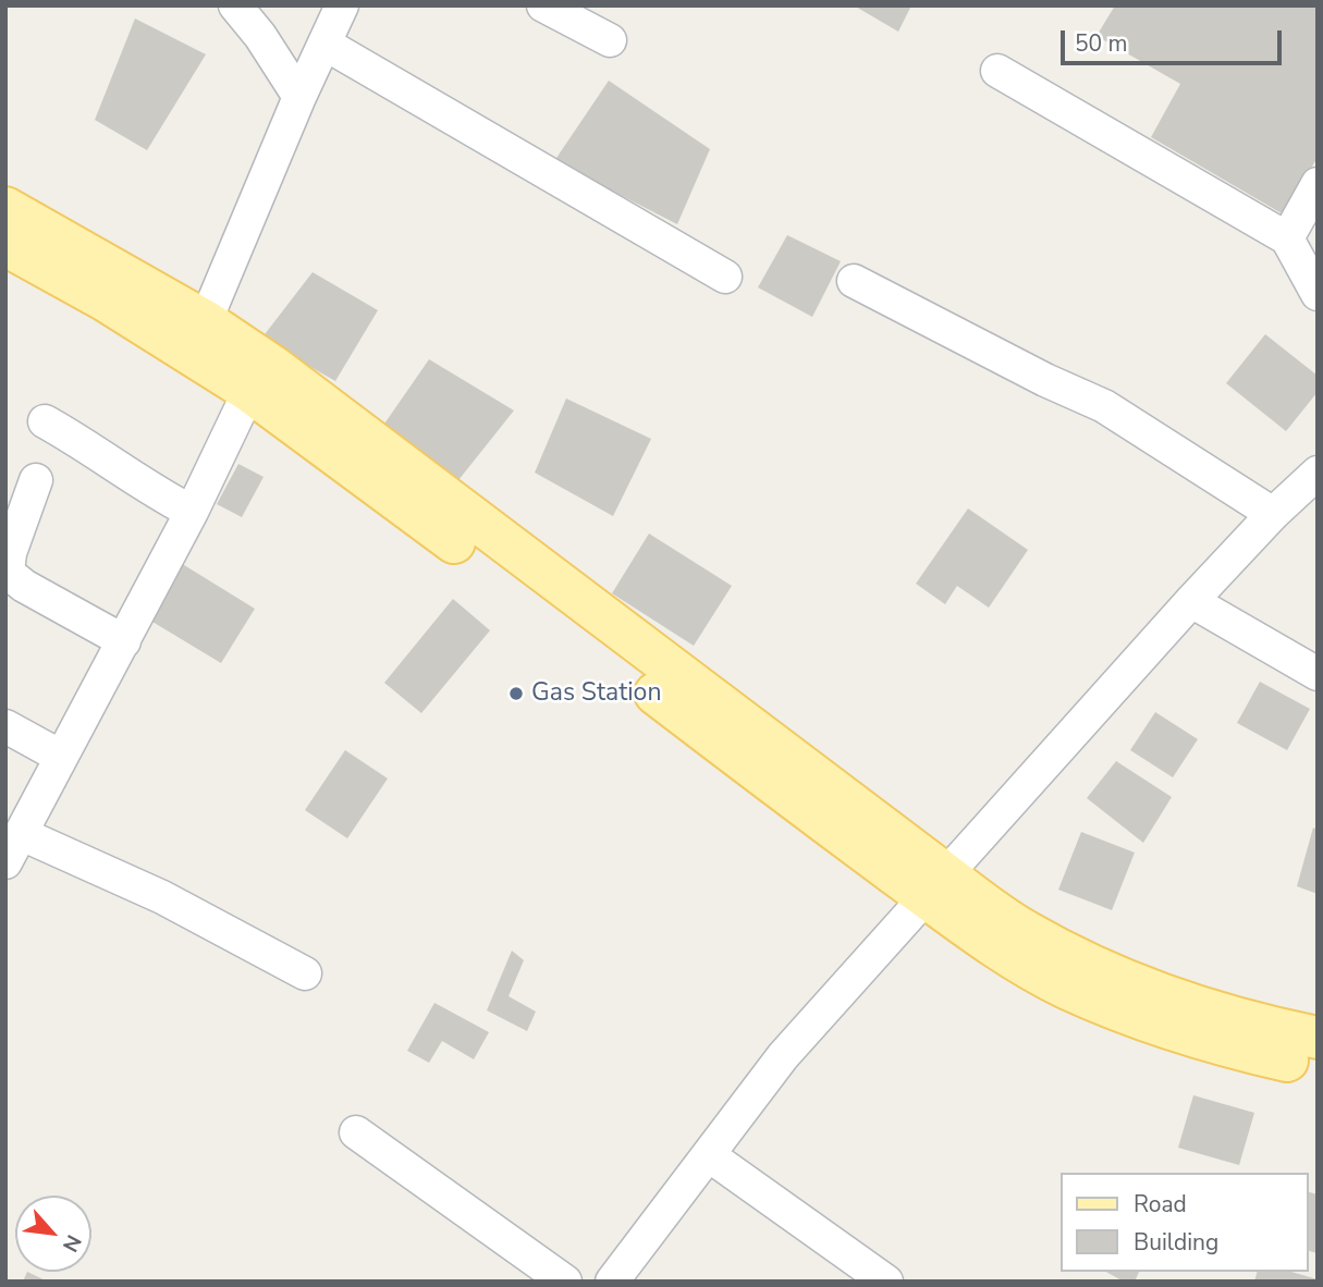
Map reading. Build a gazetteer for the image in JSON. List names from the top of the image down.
{
  "places": ["Gas Station"],
  "legend": ["Road", "Building"],
  "scale_bar": "50 m",
  "north": "bottom right"
}
